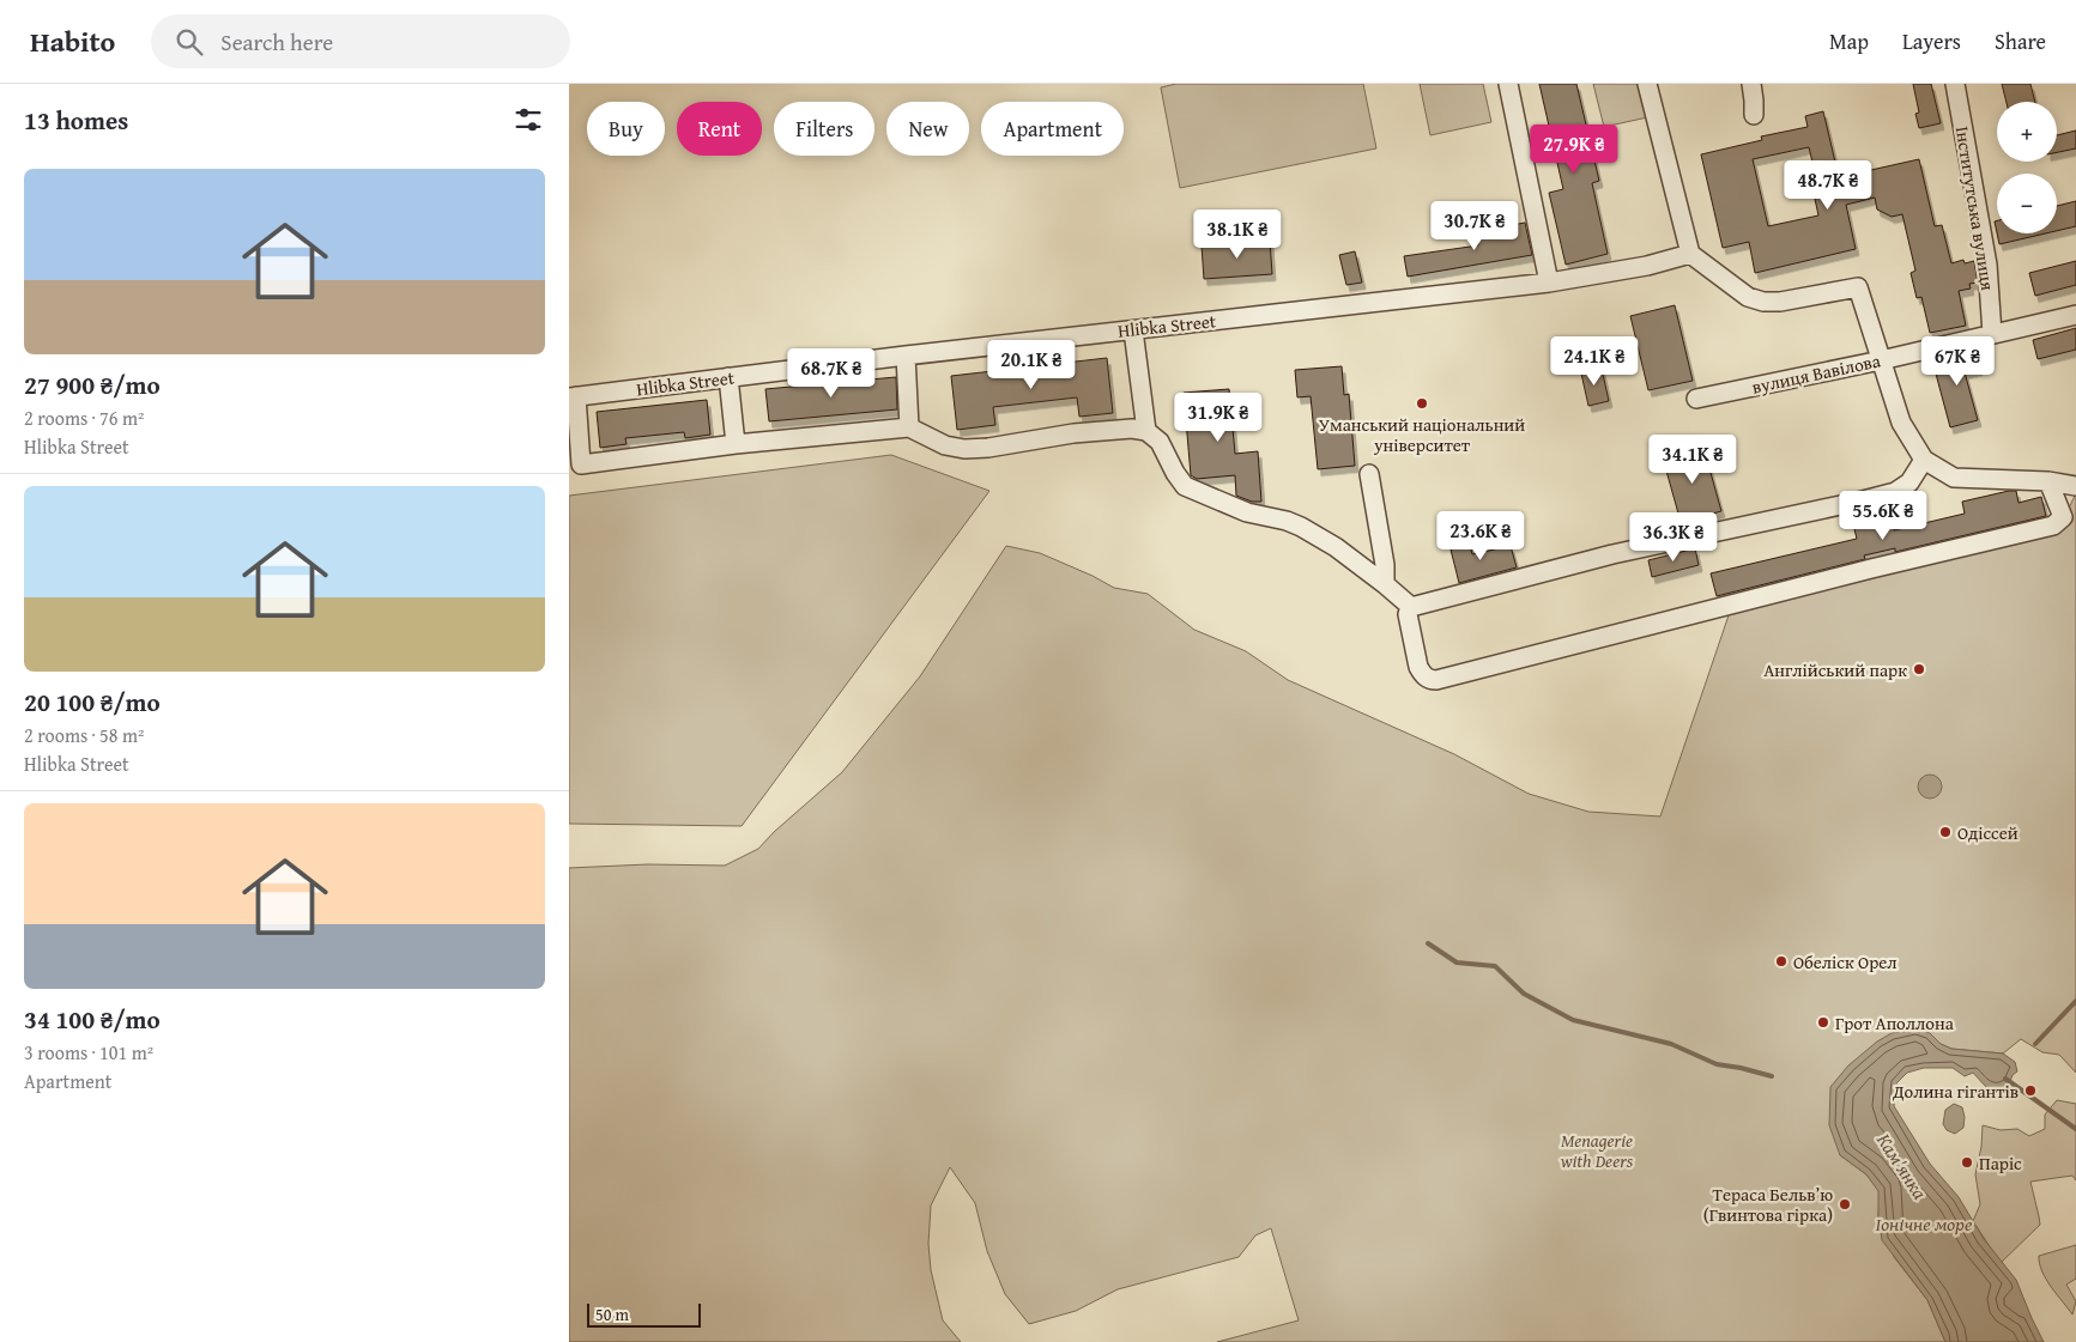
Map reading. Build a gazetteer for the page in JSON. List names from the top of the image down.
{
  "streets": {
    "street": ["Інститутська вулиця", "Hlibka Street", "вулиця Вавілова"]
  },
  "crossings": [
    ["Інститутська вулиця", "вулиця Вавілова"]
  ],
  "water": ["Кам'янка", "Іонічне море"],
  "parks": ["Menagerie with Deers"],
  "places": [
    "Уманський національний університет",
    "Англійський парк",
    "Одіссей",
    "Обеліск Орел",
    "Грот Аполлона",
    "Долина гігантів",
    "Паріс",
    "Тераса Бельв’ю (Гвинтова гірка)"
  ],
  "scale_bar": "50 m",
  "page": {
    "header": "Habito",
    "search": "Search here",
    "nav": ["Map", "Layers", "Share"],
    "heading": "13 homes",
    "map_buttons": ["+", "−"],
    "chip": [
      "Buy",
      "Rent",
      "Filters",
      "New",
      "Apartment"
    ],
    "price": [
      "27.9K ₴",
      "48.7K ₴",
      "30.7K ₴",
      "38.1K ₴",
      "24.1K ₴",
      "67K ₴",
      "20.1K ₴",
      "68.7K ₴",
      "31.9K ₴",
      "34.1K ₴",
      "55.6K ₴",
      "23.6K ₴",
      "36.3K ₴"
    ],
    "list": [
      {
        "name": "27 900 ₴/mo",
        "note": "2 rooms · 76 m² · Hlibka Street"
      },
      {
        "name": "20 100 ₴/mo",
        "note": "2 rooms · 58 m² · Hlibka Street"
      },
      {
        "name": "34 100 ₴/mo",
        "note": "3 rooms · 101 m² · Apartment"
      }
    ],
    "scale": "50 m"
  }
}
